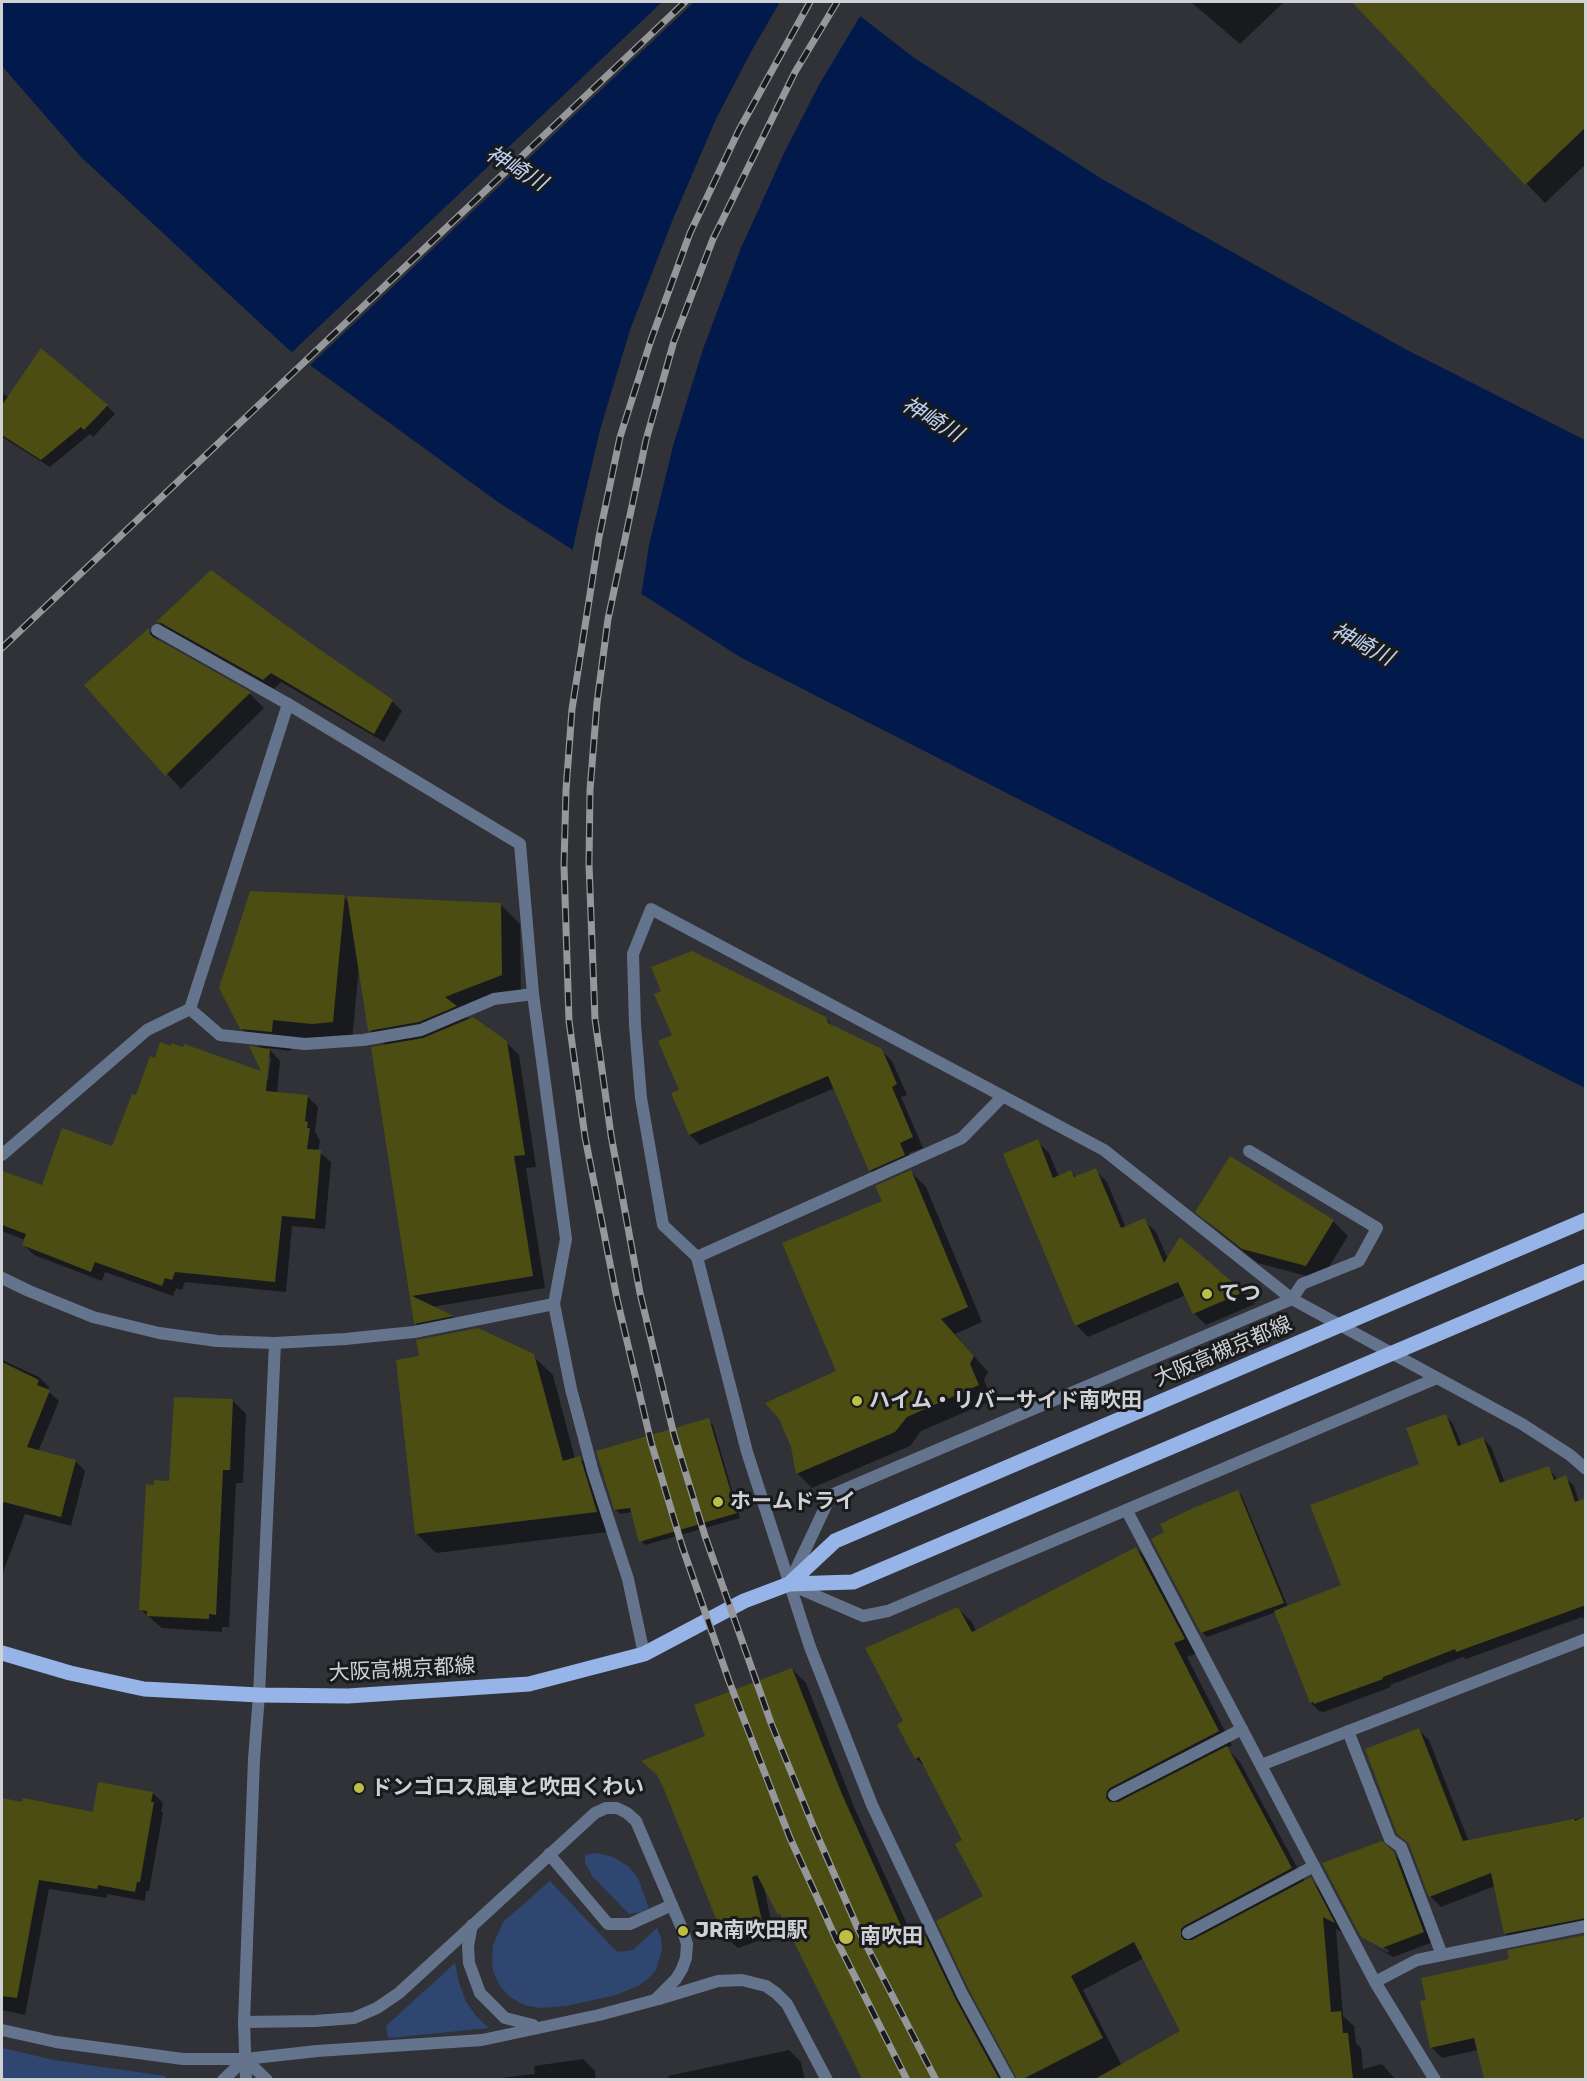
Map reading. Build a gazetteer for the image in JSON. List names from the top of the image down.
{
  "streets": {
    "main road": ["大阪高槻京都線"]
  },
  "water": ["神崎川"],
  "places": [
    "てつ",
    "ハイム・リバーサイド南吹田",
    "ホームドライ",
    "ドンゴロス風車と吹田くわい",
    "JR南吹田駅",
    "南吹田"
  ]
}
